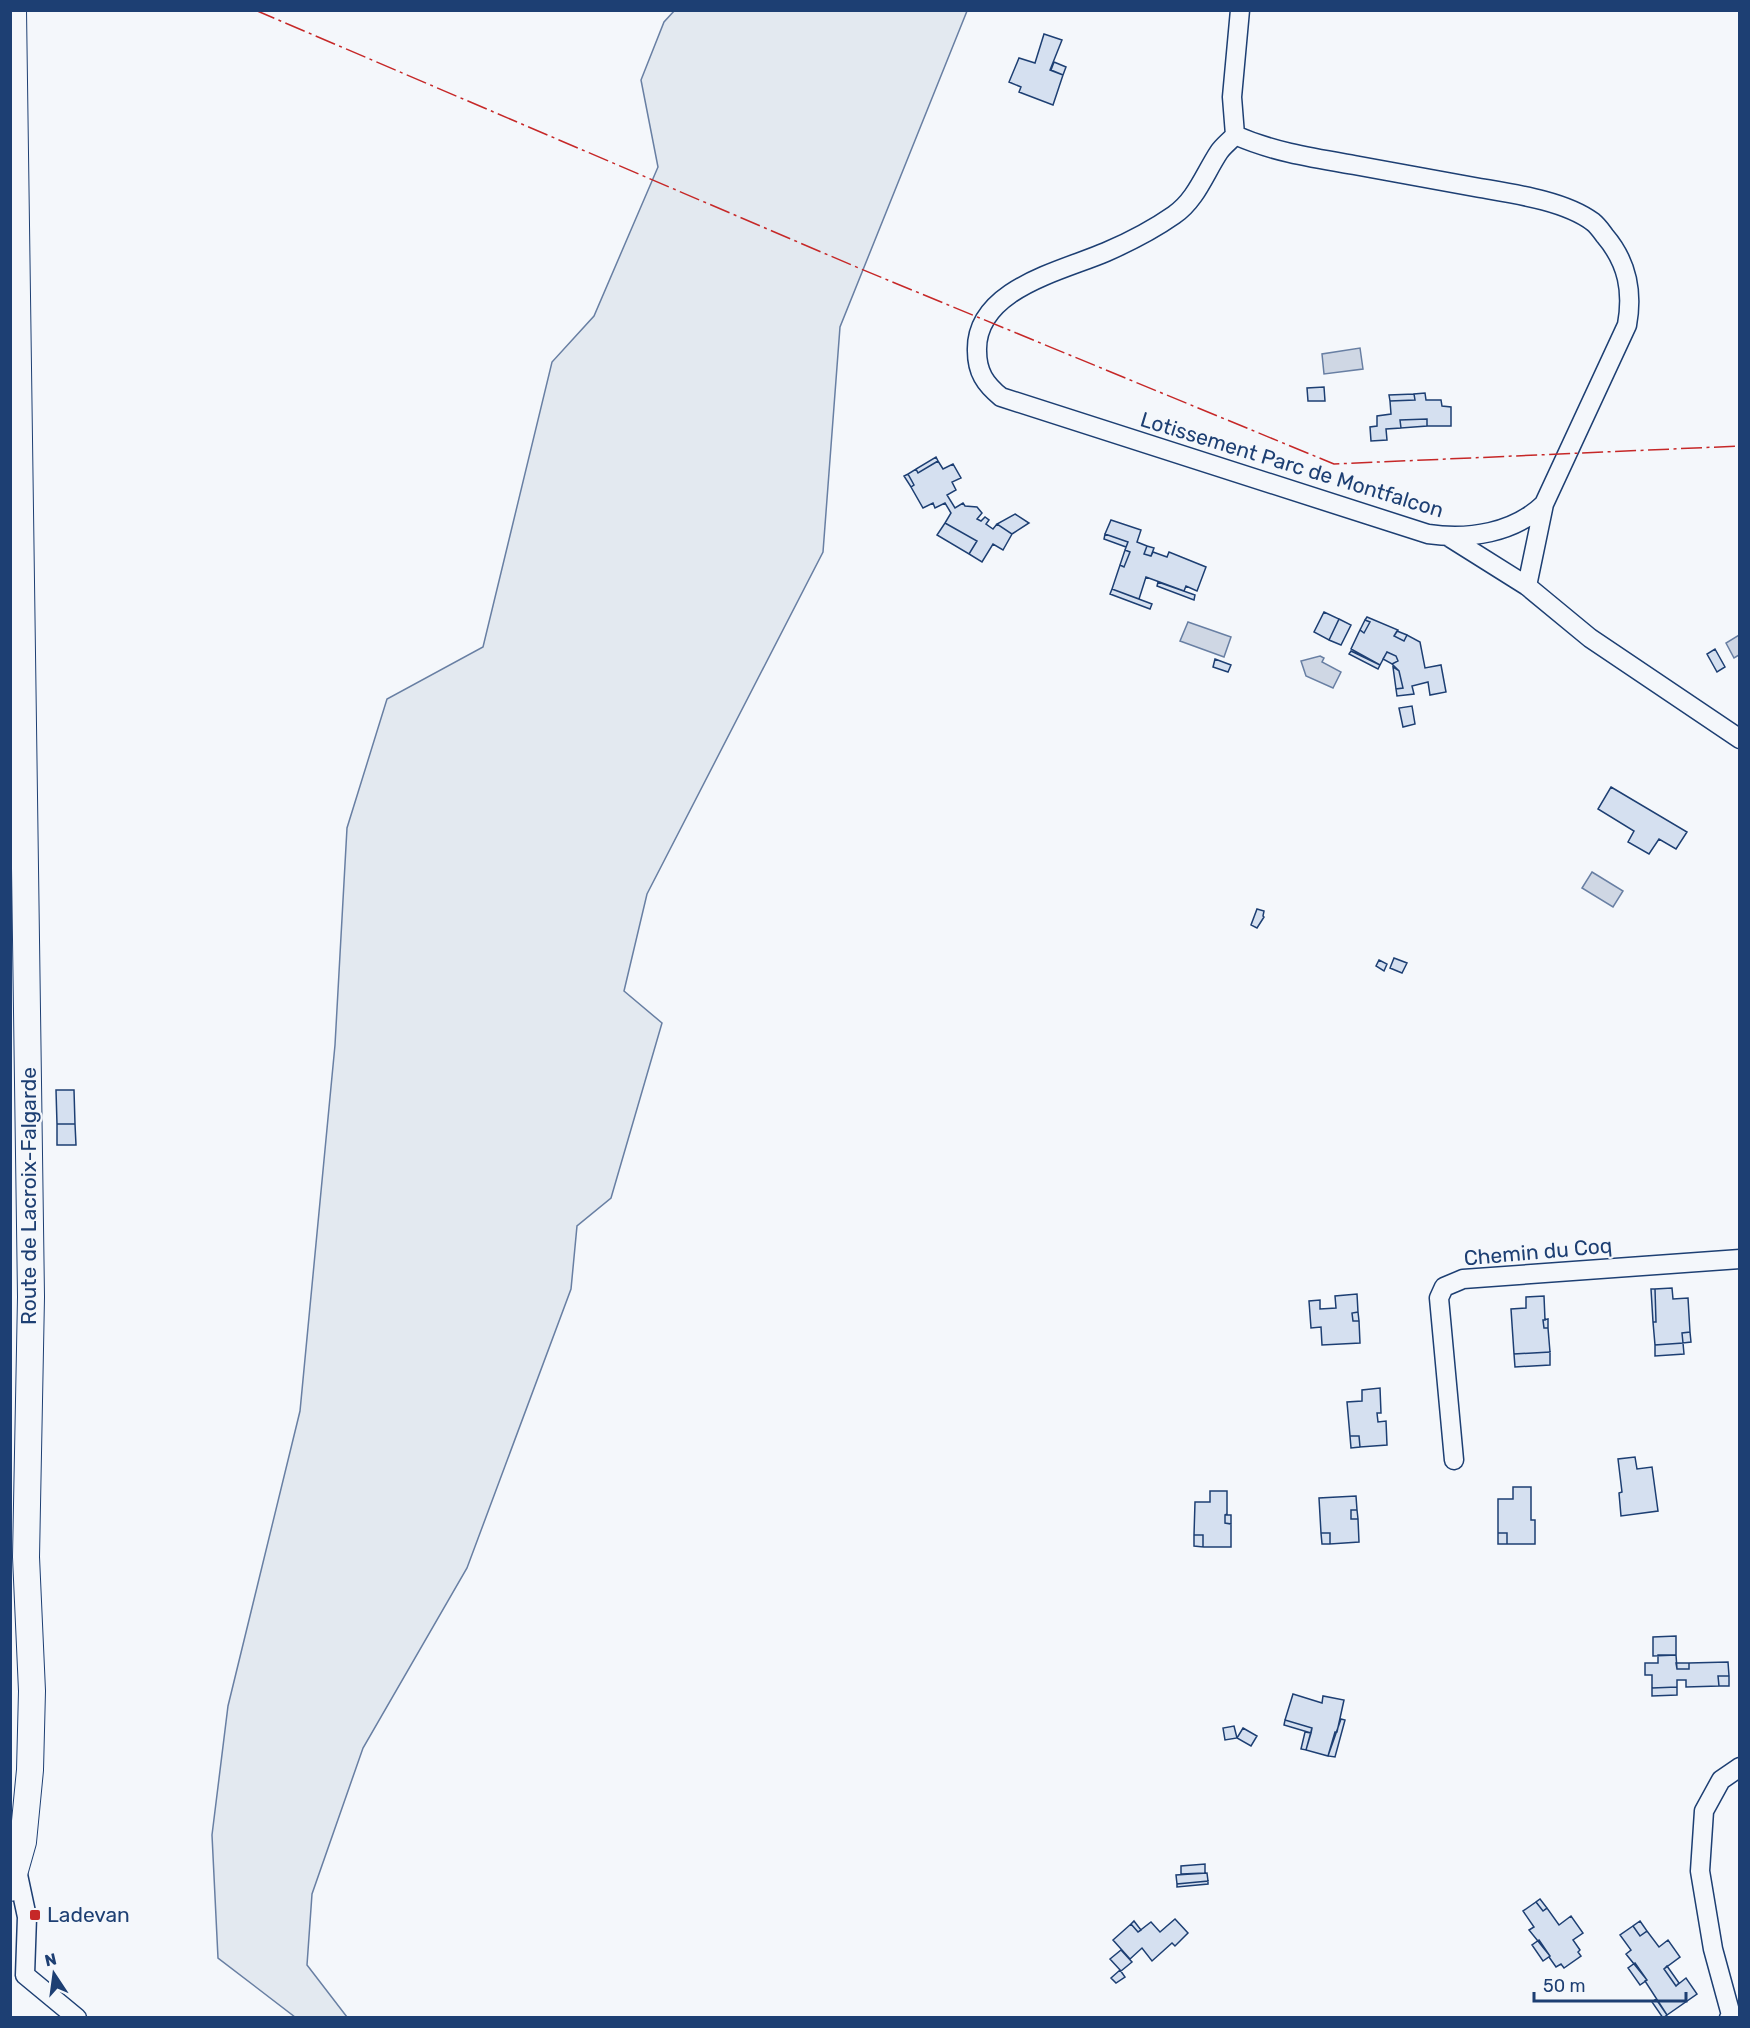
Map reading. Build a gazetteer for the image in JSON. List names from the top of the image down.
{
  "streets": {
    "main road": ["Route de Lacroix-Falgarde"],
    "street": ["Lotissement Parc de Montfalcon", "Chemin du Coq"]
  },
  "places": {
    "transit": ["Ladevan"]
  },
  "scale_bar": "50 m",
  "north": "top"
}
